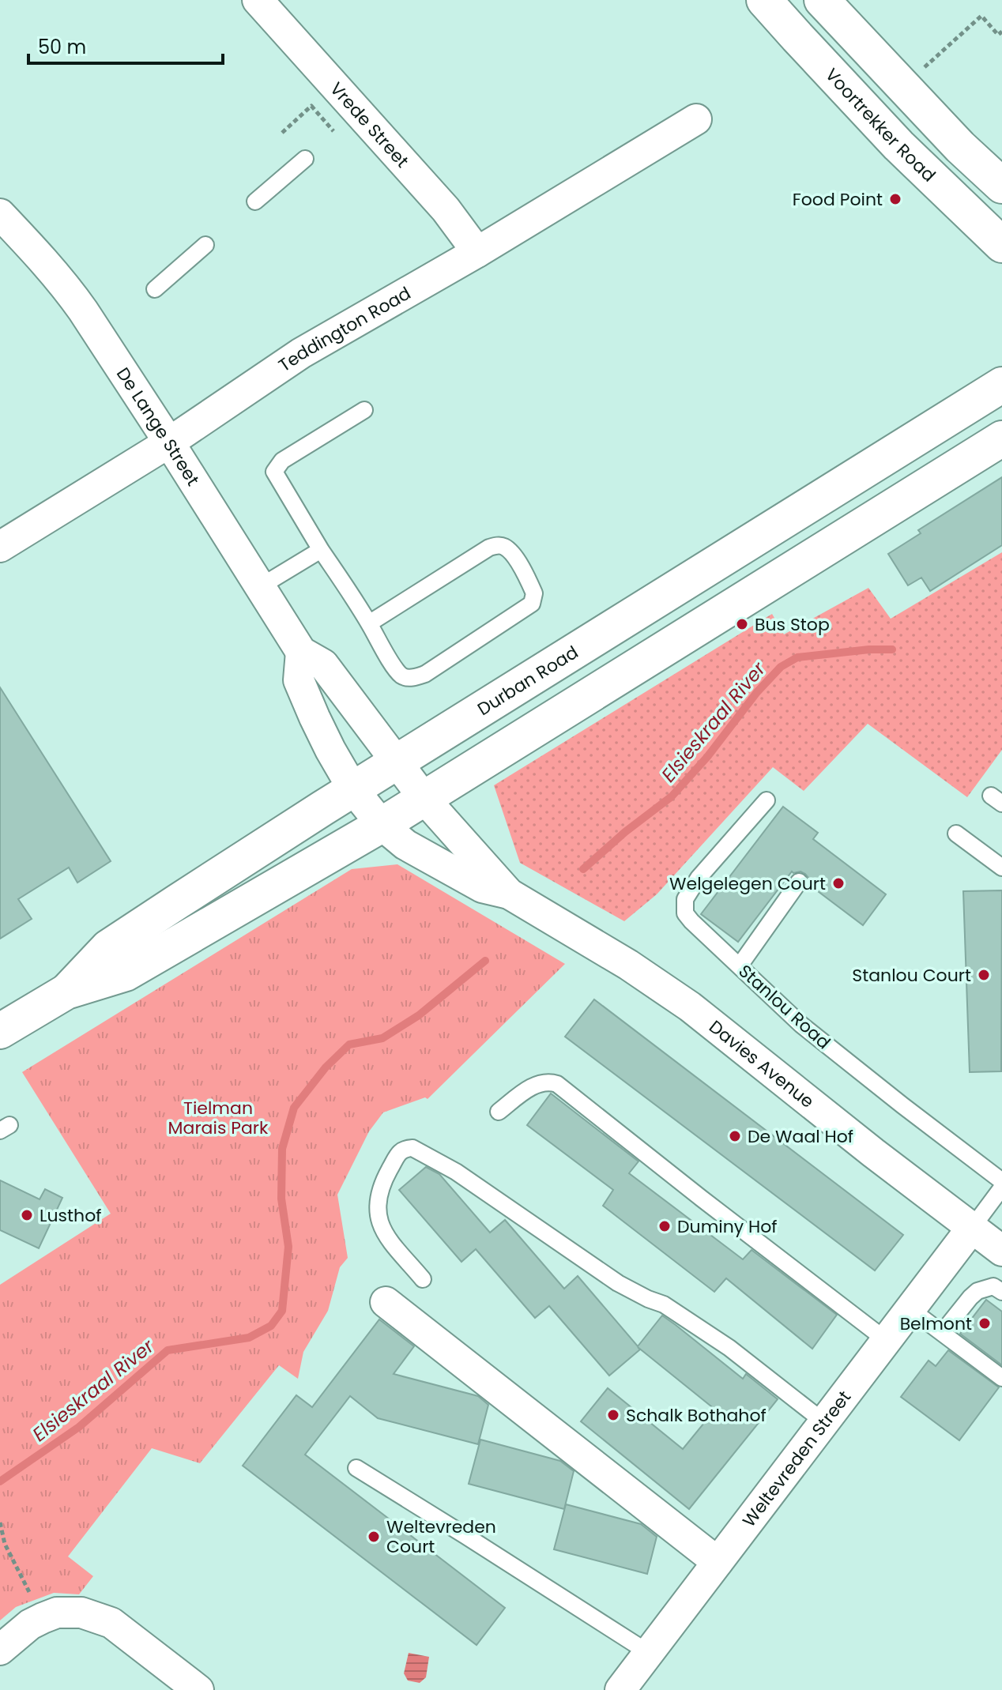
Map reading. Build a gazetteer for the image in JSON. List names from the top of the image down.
{
  "streets": {
    "main road": ["Voortrekker Road", "Durban Road"],
    "street": [
      "Vrede Street",
      "Teddington Road",
      "De Lange Street",
      "Davies Avenue",
      "Weltevreden Street"
    ],
    "lane": ["Stanlou Road"]
  },
  "crossings": [
    ["Vrede Street", "Teddington Road"],
    ["Teddington Road", "De Lange Street"],
    ["De Lange Street", "Durban Road"],
    ["De Lange Street", "Davies Avenue"],
    ["Durban Road", "Davies Avenue"],
    ["Davies Avenue", "Weltevreden Street"]
  ],
  "water": ["Elsieskraal River"],
  "parks": ["Tielman Marais Park"],
  "places": [
    "Food Point",
    "Bus Stop",
    "Welgelegen Court",
    "Stanlou Court",
    "De Waal Hof",
    "Lusthof",
    "Duminy Hof",
    "Belmont",
    "Schalk Bothahof",
    "Weltevreden Court"
  ],
  "scale_bar": "50 m"
}
